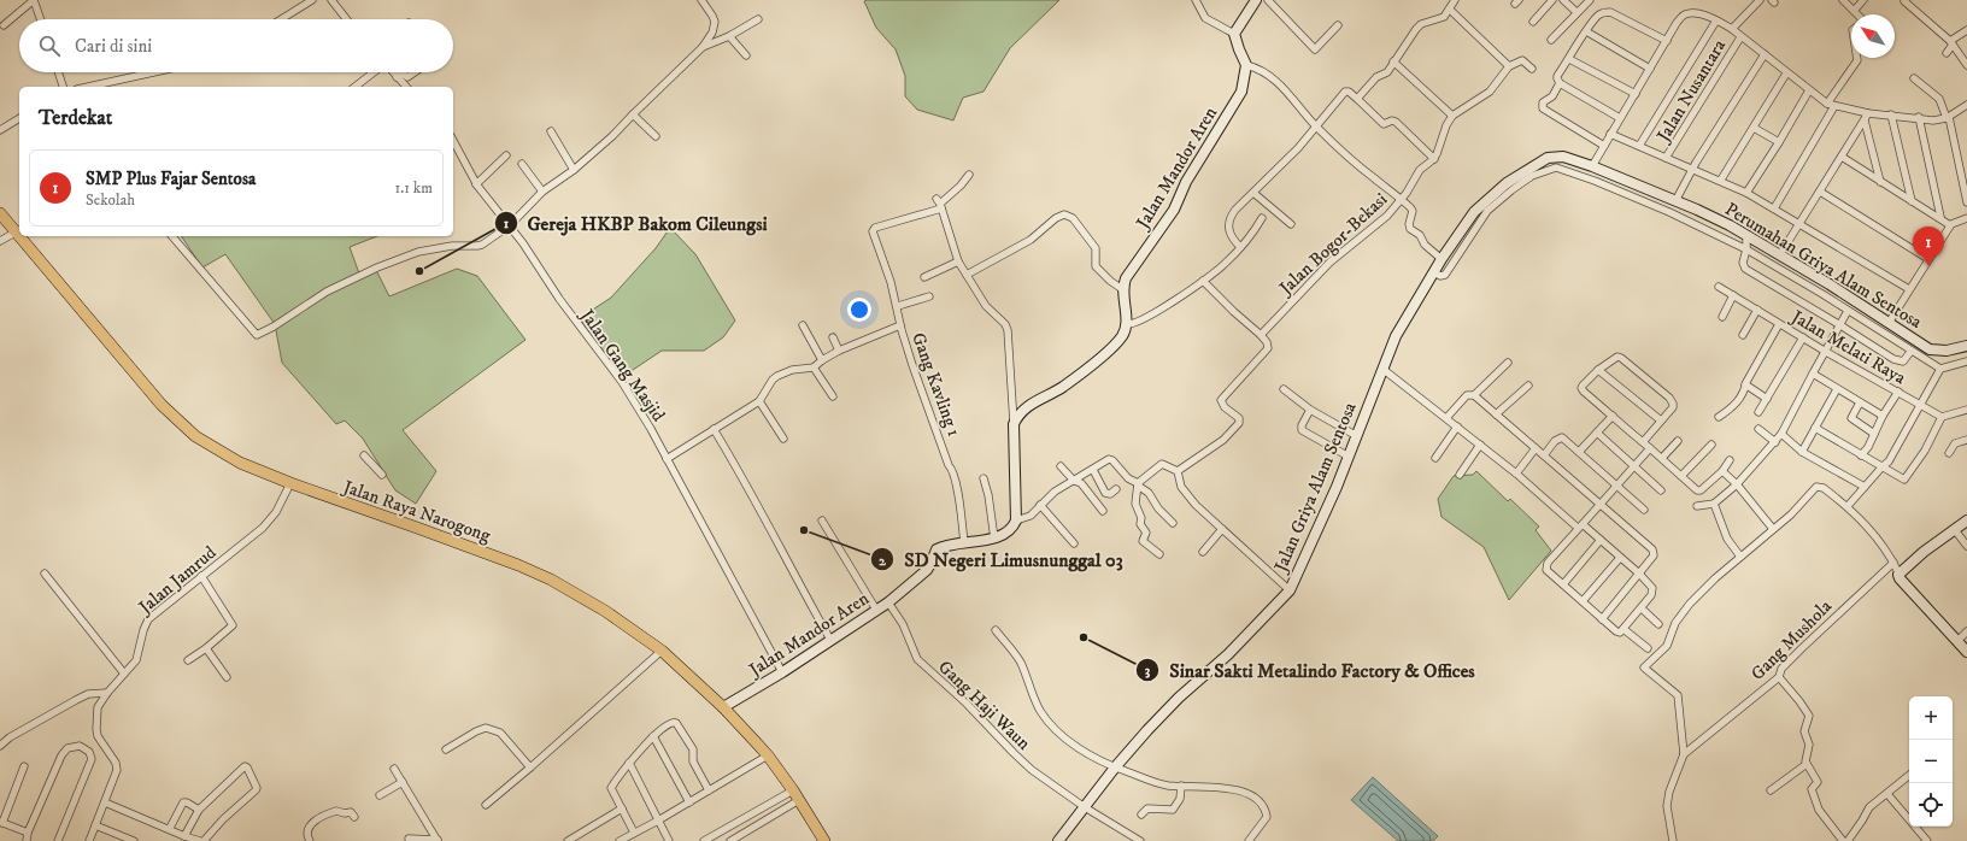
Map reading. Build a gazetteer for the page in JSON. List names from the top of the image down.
{
  "streets": {
    "main road": ["Jalan Raya Narogong"],
    "street": [
      "Jalan Nusantara",
      "Jalan Mandor Aren",
      "Jalan Bogor-Bekasi",
      "Perumahan Griya Alam Sentosa",
      "Jalan Melati Raya",
      "Jalan Gang Masjid",
      "Gang Kavling 1",
      "Jalan Griya Alam Sentosa",
      "Jalan Jamrud",
      "Gang Mushola",
      "Gang Haji Waun"
    ]
  },
  "crossings": [
    ["Jalan Mandor Aren", "Jalan Gang Masjid"],
    ["Jalan Mandor Aren", "Gang Kavling 1"],
    ["Jalan Mandor Aren", "Jalan Raya Narogong"],
    ["Jalan Mandor Aren", "Gang Haji Waun"],
    ["Perumahan Griya Alam Sentosa", "Jalan Griya Alam Sentosa"],
    ["Jalan Griya Alam Sentosa", "Gang Haji Waun"],
    ["Jalan Raya Narogong", "Jalan Jamrud"]
  ],
  "places": ["Gereja HKBP Bakom Cileungsi", "SD Negeri Limusnunggal 03", "Sinar Sakti Metalindo Factory & Offices"],
  "north": "top left",
  "page": {
    "search": "Cari di sini",
    "heading": "Terdekat",
    "list": [
      {
        "mark": "1",
        "name": "SMP Plus Fajar Sentosa",
        "note": "Sekolah",
        "value": "1.1 km"
      }
    ],
    "pins": "1",
    "map_buttons": ["+", "−"]
  }
}
